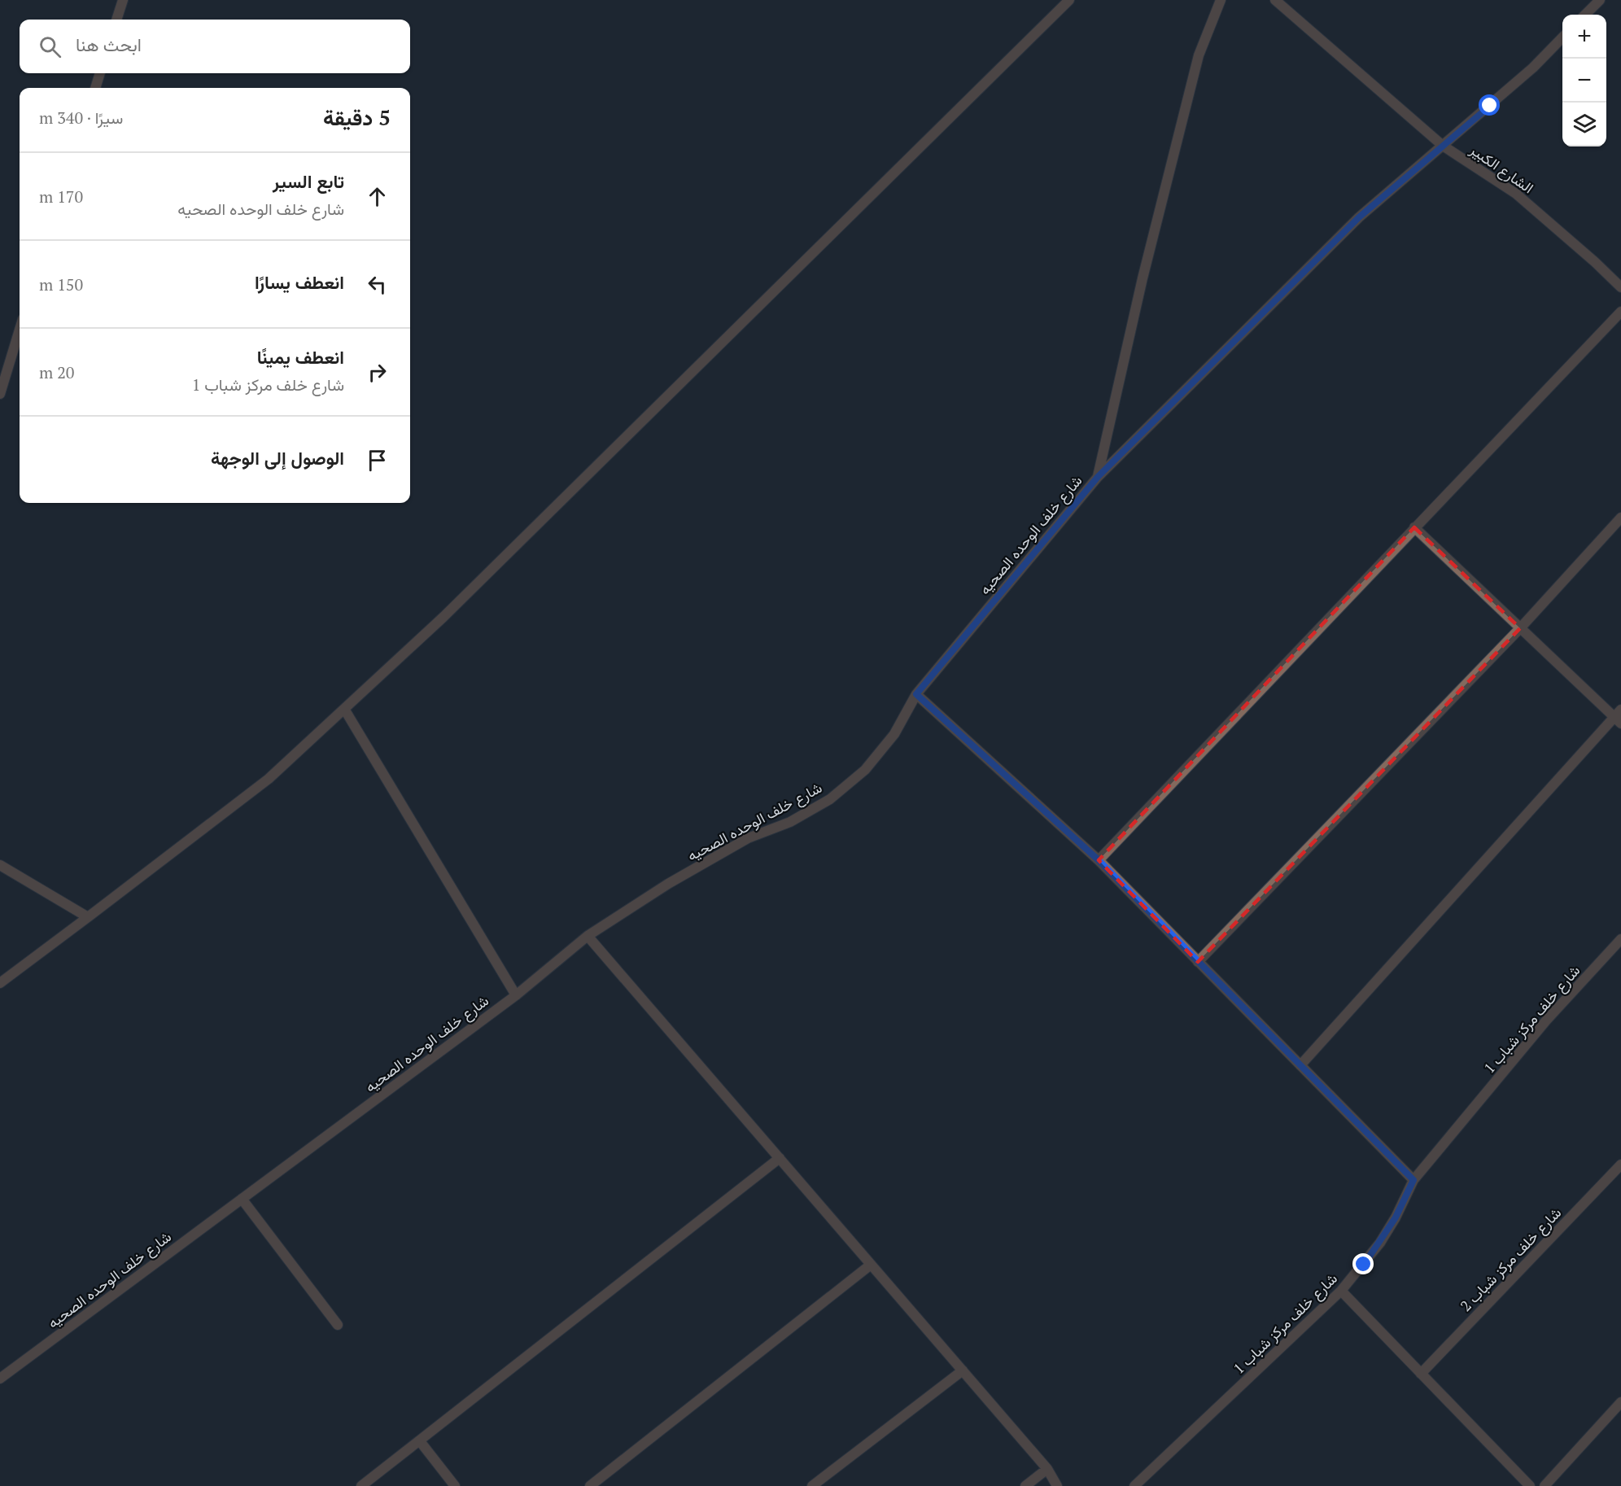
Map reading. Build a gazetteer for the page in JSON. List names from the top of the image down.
{
  "streets": {
    "street": [
      "الشارع الكبير",
      "شارع خلف الوحده الصحيه",
      "شارع خلف مركز شباب 1",
      "شارع خلف مركز شباب 2"
    ]
  },
  "crossings": [
    ["الشارع الكبير", "شارع خلف الوحده الصحيه"]
  ],
  "page": {
    "map_buttons": ["+", "−"],
    "search": "ابحث هنا",
    "heading": ["5 دقيقة", "سيرًا · 340 m"],
    "list": [
      ["تابع السير", "شارع خلف الوحده الصحيه", "170 m"],
      ["انعطف يسارًا", "150 m"],
      ["انعطف يمينًا", "شارع خلف مركز شباب 1", "20 m"],
      "الوصول إلى الوجهة"
    ]
  }
}
